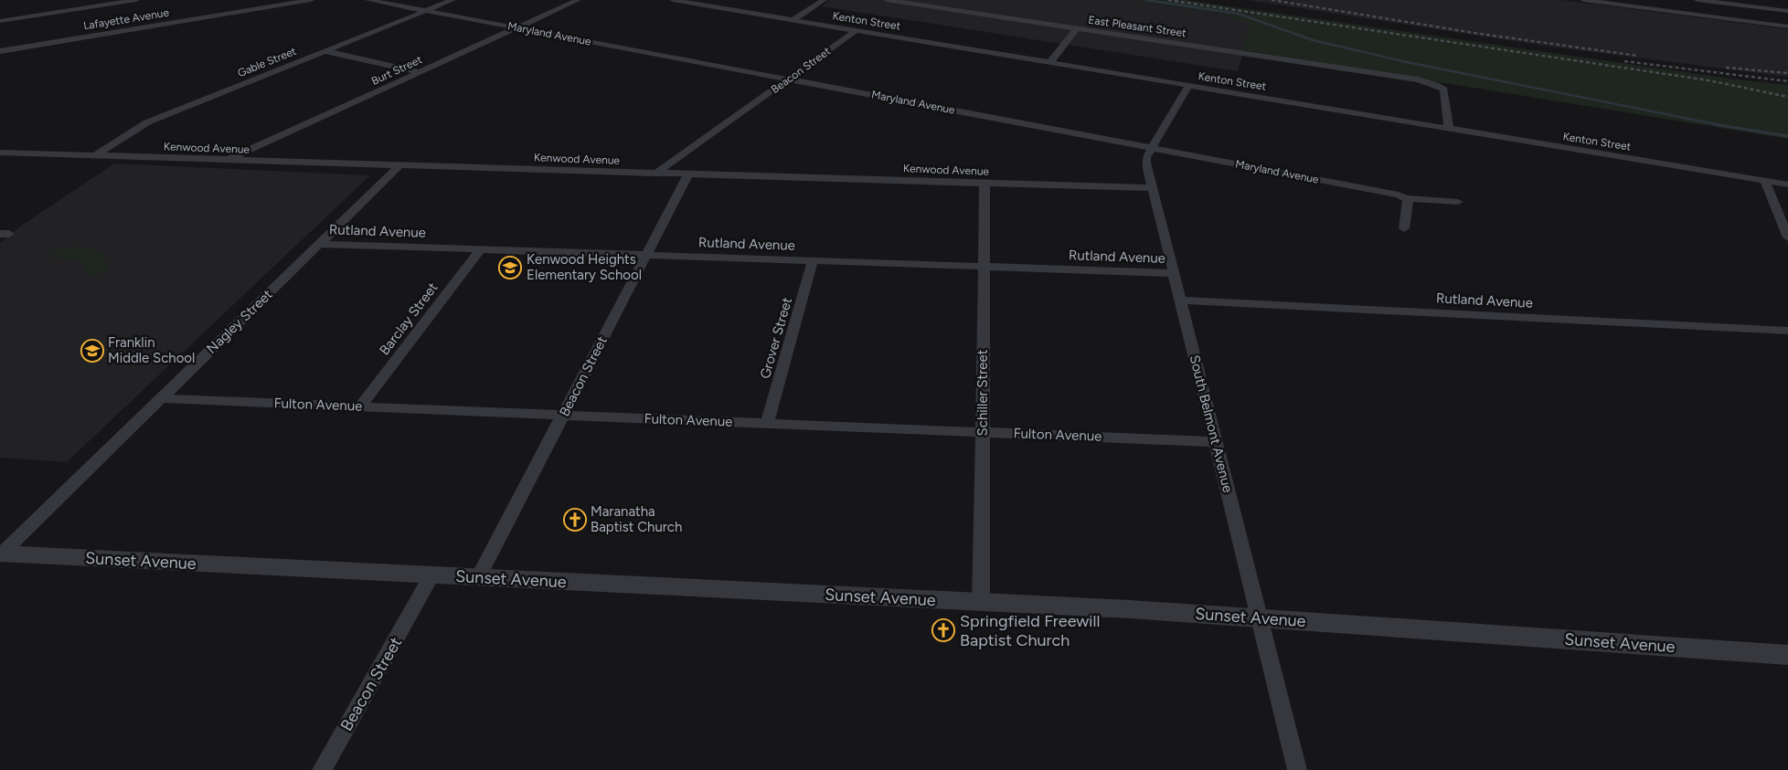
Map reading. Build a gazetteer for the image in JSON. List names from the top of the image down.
{
  "streets": {
    "street": [
      "Lafayette Avenue",
      "Kenton Street",
      "East Pleasant Street",
      "Maryland Avenue",
      "Gable Street",
      "Burt Street",
      "Beacon Street",
      "Kenwood Avenue",
      "Rutland Avenue",
      "Barclay Street",
      "Nagley Street",
      "Grover Street",
      "Schiller Street",
      "Fulton Avenue",
      "South Belmont Avenue",
      "Sunset Avenue"
    ]
  },
  "crossings": [
    ["Kenton Street", "East Pleasant Street"],
    ["Kenton Street", "Beacon Street"],
    ["Kenton Street", "South Belmont Avenue"],
    ["Maryland Avenue", "Gable Street"],
    ["Maryland Avenue", "Burt Street"],
    ["Maryland Avenue", "Beacon Street"],
    ["Maryland Avenue", "South Belmont Avenue"],
    ["Gable Street", "Kenwood Avenue"],
    ["Burt Street", "Kenwood Avenue"],
    ["Beacon Street", "Kenwood Avenue"],
    ["Beacon Street", "Rutland Avenue"],
    ["Beacon Street", "Fulton Avenue"],
    ["Beacon Street", "Sunset Avenue"],
    ["Kenwood Avenue", "Nagley Street"],
    ["Kenwood Avenue", "Schiller Street"],
    ["Kenwood Avenue", "South Belmont Avenue"],
    ["Rutland Avenue", "Barclay Street"],
    ["Rutland Avenue", "Nagley Street"],
    ["Rutland Avenue", "Grover Street"],
    ["Rutland Avenue", "Schiller Street"],
    ["Rutland Avenue", "South Belmont Avenue"],
    ["Barclay Street", "Fulton Avenue"],
    ["Nagley Street", "Fulton Avenue"],
    ["Nagley Street", "Sunset Avenue"],
    ["Grover Street", "Fulton Avenue"],
    ["Schiller Street", "Fulton Avenue"],
    ["Schiller Street", "Sunset Avenue"],
    ["Fulton Avenue", "South Belmont Avenue"],
    ["South Belmont Avenue", "Sunset Avenue"]
  ],
  "places": {
    "school or university": ["Kenwood Heights Elementary School", "Franklin Middle School"],
    "church": ["Maranatha Baptist Church", "Springfield Freewill Baptist Church"]
  }
}
